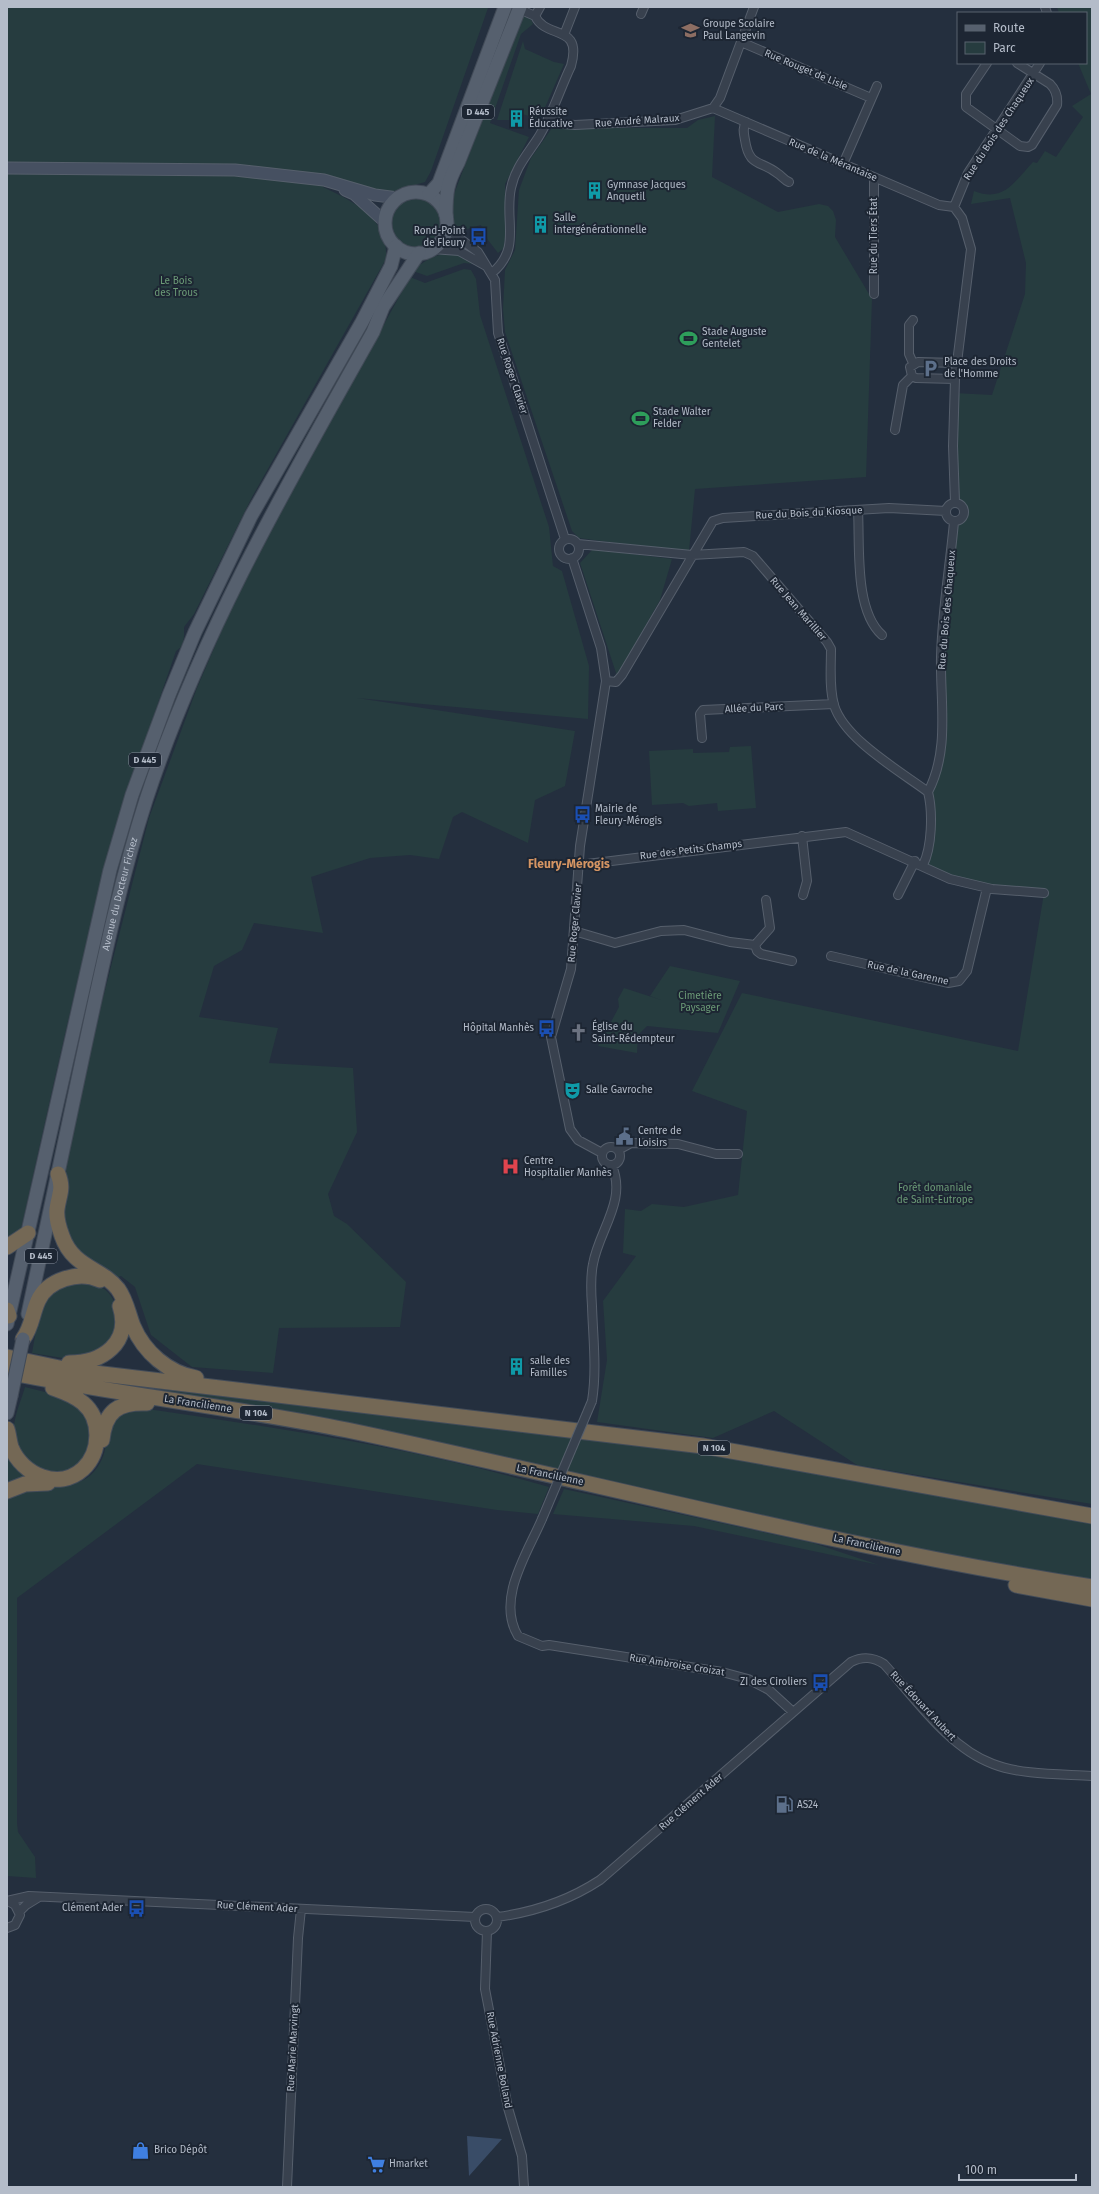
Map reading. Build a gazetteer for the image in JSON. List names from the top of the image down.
{
  "streets": {
    "highway": ["La Francilienne", "N 104"],
    "main road": ["D 445", "Avenue du Docteur Fichez"],
    "street": [
      "Rue Rouget de Lisle",
      "Rue André Malraux",
      "Rue du Bois des Chaqueux",
      "Rue de la Mérantaise",
      "Rue du Tiers État",
      "Rue Roger Clavier",
      "Rue du Bois du Kiosque",
      "Rue Jean Marillier",
      "Allée du Parc",
      "Rue des Petits Champs",
      "Rue de la Garenne",
      "Rue Ambroise Croizat",
      "Rue Édouard Aubert",
      "Rue Clément Ader",
      "Rue Marie Marvingt",
      "Rue Adrienne Bolland"
    ]
  },
  "crossings": [
    ["D 445", "Rue Roger Clavier"],
    ["D 445", "Avenue du Docteur Fichez"],
    ["D 445", "La Francilienne"],
    ["Rue André Malraux", "Rue de la Mérantaise"],
    ["Rue du Bois des Chaqueux", "Rue de la Mérantaise"],
    ["Rue du Bois des Chaqueux", "Rue du Bois du Kiosque"],
    ["Rue du Bois des Chaqueux", "Rue Jean Marillier"],
    ["Rue de la Mérantaise", "Rue du Tiers État"],
    ["Rue Roger Clavier", "Rue Jean Marillier"],
    ["Rue Roger Clavier", "Rue des Petits Champs"],
    ["Rue Roger Clavier", "Avenue du Docteur Fichez"],
    ["Rue Roger Clavier", "Rue Ambroise Croizat"],
    ["Rue du Bois du Kiosque", "Rue Jean Marillier"],
    ["Rue Jean Marillier", "Allée du Parc"],
    ["Rue des Petits Champs", "Rue de la Garenne"],
    ["Rue Ambroise Croizat", "Rue Clément Ader"],
    ["Rue Édouard Aubert", "Rue Clément Ader"],
    ["Rue Clément Ader", "Rue Marie Marvingt"],
    ["Rue Clément Ader", "Rue Adrienne Bolland"]
  ],
  "districts": ["Fleury-Mérogis"],
  "parks": ["Le Bois des Trous", "Cimetière Paysager", "Forêt domaniale de Saint-Eutrope"],
  "places": {
    "school or university": ["Groupe Scolaire Paul Langevin"],
    "building": [
      "Réussite Éducative",
      "Gymnase Jacques Anquetil",
      "Salle intergénérationnelle",
      "salle des Familles"
    ],
    "bus stop": [
      "Rond-Point de Fleury",
      "Mairie de Fleury-Mérogis",
      "Hôpital Manhès",
      "ZI des Ciroliers",
      "Clément Ader"
    ],
    "sports": ["Stade Auguste Gentelet", "Stade Walter Felder"],
    "parking": ["Place des Droits de l'Homme"],
    "church": ["Église du Saint-Rédempteur"],
    "theatre": ["Salle Gavroche"],
    "public building": ["Centre de Loisirs"],
    "hospital": ["Centre Hospitalier Manhès"],
    "fuel station": ["AS24"],
    "shop": ["Brico Dépôt"],
    "supermarket": ["Hmarket"]
  },
  "legend": ["Route", "Parc"],
  "scale_bar": "100 m"
}
